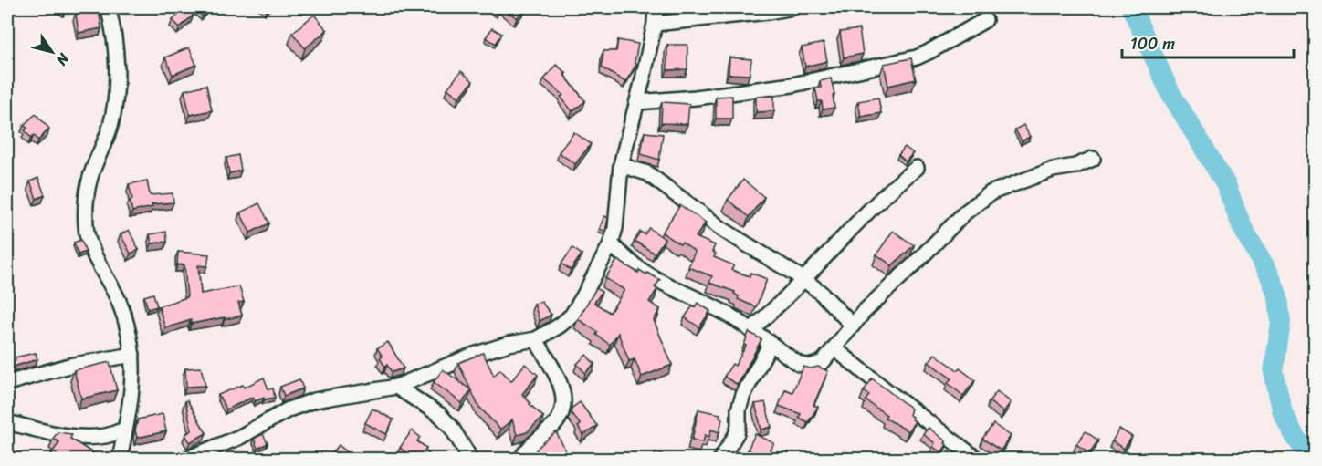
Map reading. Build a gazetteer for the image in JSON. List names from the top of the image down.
{
  "scale_bar": "100 m",
  "north": "bottom right"
}
